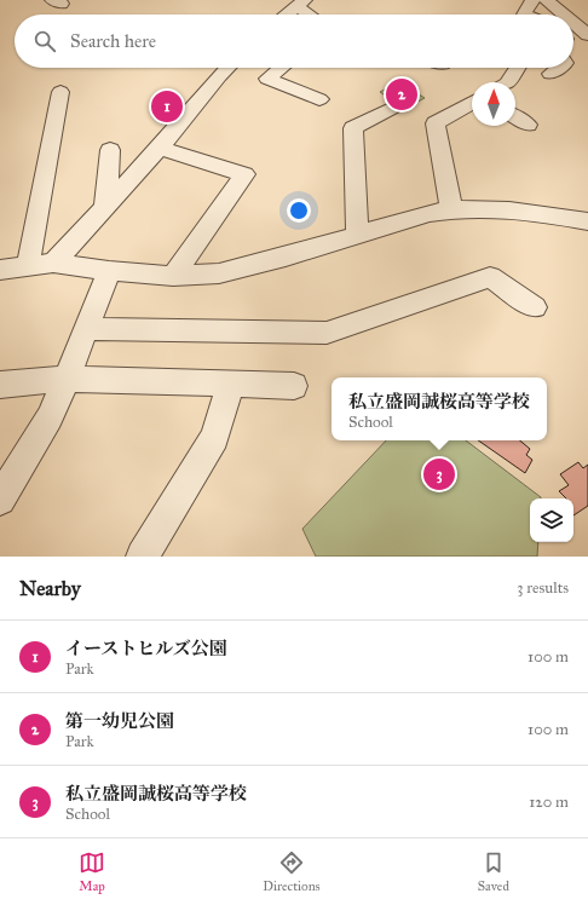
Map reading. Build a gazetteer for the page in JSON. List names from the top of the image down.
{
  "north": "top",
  "page": {
    "search": "Search here",
    "pins": ["2", "1", "3"],
    "popup": ["私立盛岡誠桜高等学校", "School"],
    "heading": ["Nearby", "3 results"],
    "list": [
      {
        "mark": "1",
        "name": "イーストヒルズ公園",
        "note": "Park",
        "value": "100 m"
      },
      {
        "mark": "2",
        "name": "第一幼児公園",
        "note": "Park",
        "value": "100 m"
      },
      {
        "mark": "3",
        "name": "私立盛岡誠桜高等学校",
        "note": "School",
        "value": "120 m"
      }
    ],
    "nav": ["Map", "Directions", "Saved"]
  }
}
